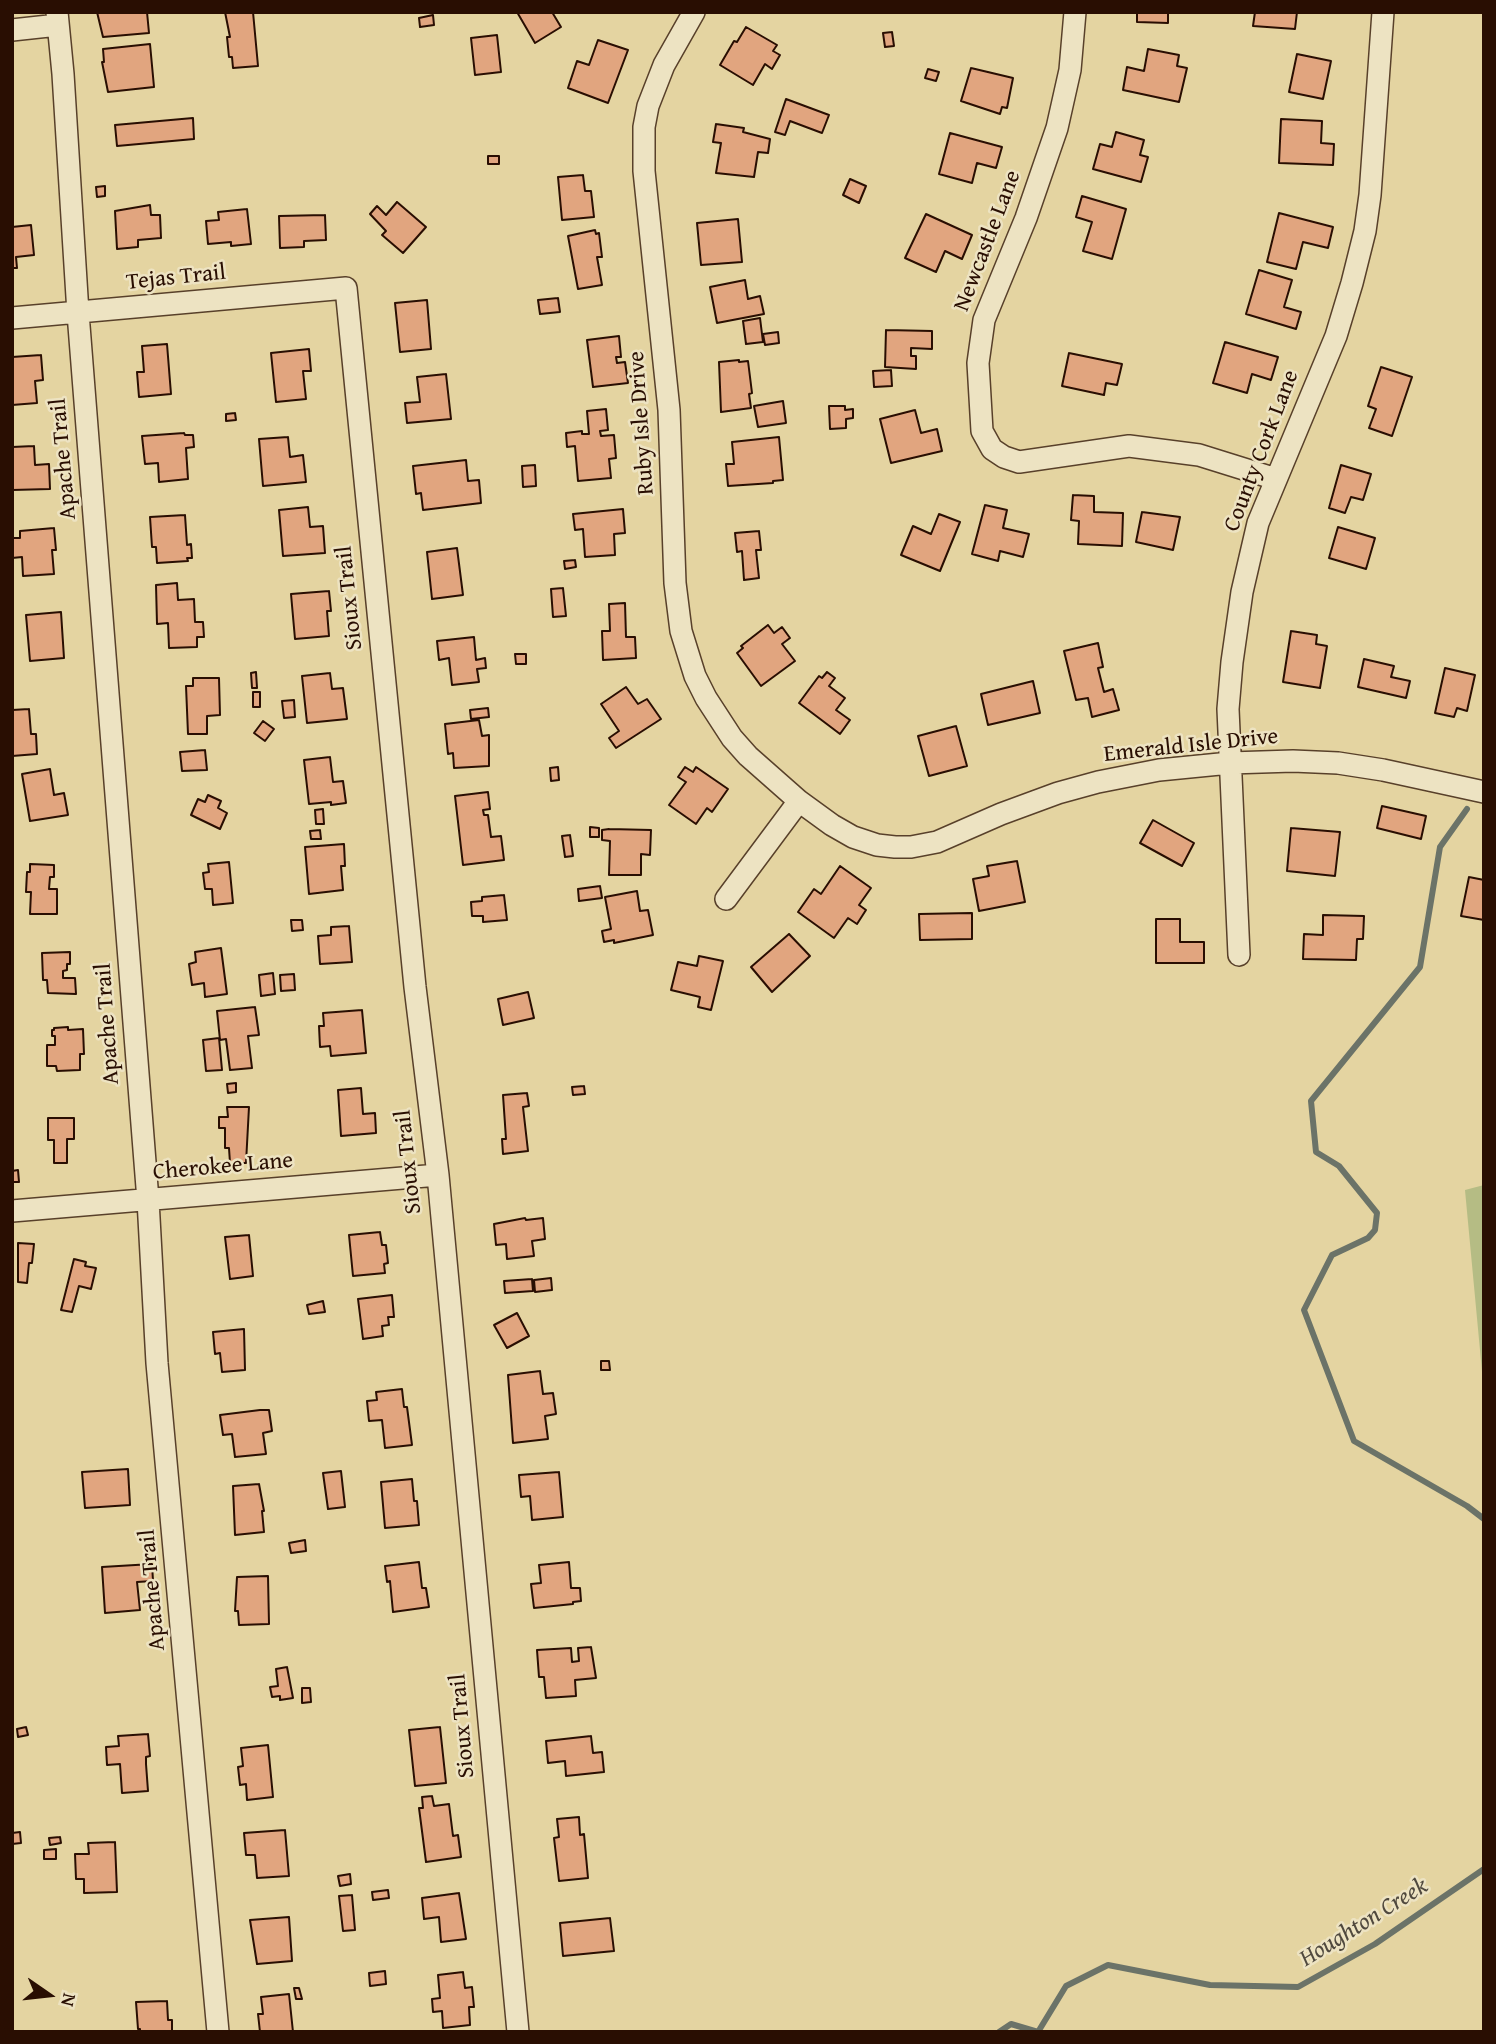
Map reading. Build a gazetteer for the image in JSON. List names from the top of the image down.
{
  "streets": {
    "street": [
      "Newcastle Lane",
      "Tejas Trail",
      "Ruby Isle Drive",
      "County Cork Lane",
      "Apache Trail",
      "Sioux Trail",
      "Emerald Isle Drive",
      "Cherokee Lane"
    ]
  },
  "crossings": [
    ["Newcastle Lane", "County Cork Lane"],
    ["Tejas Trail", "Apache Trail"],
    ["Tejas Trail", "Sioux Trail"],
    ["Ruby Isle Drive", "Emerald Isle Drive"],
    ["County Cork Lane", "Emerald Isle Drive"],
    ["Apache Trail", "Cherokee Lane"],
    ["Sioux Trail", "Cherokee Lane"]
  ],
  "water": ["Houghton Creek"],
  "north": "right"
}
